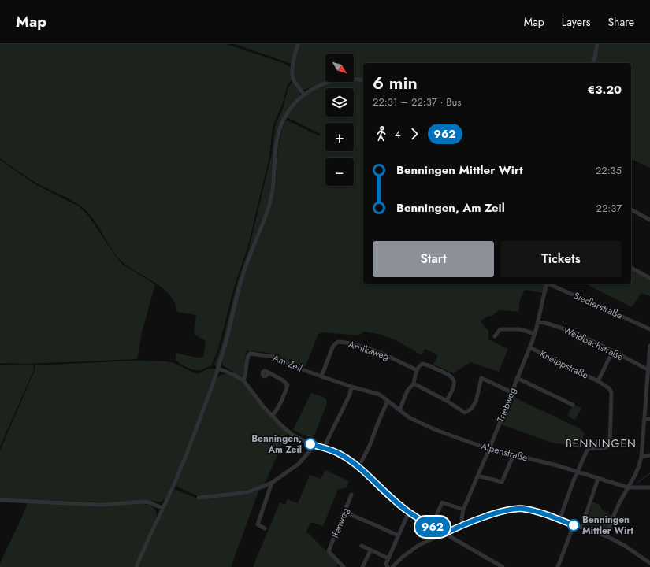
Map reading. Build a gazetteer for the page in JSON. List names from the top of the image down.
{
  "streets": {
    "street": [
      "Siedlerstraße",
      "Weidbachstraße",
      "Arnikaweg",
      "Am Zeil",
      "Kneippstraße",
      "Triebweg",
      "Alpenstraße",
      "Ifenweg"
    ]
  },
  "crossings": [
    ["Weidbachstraße", "Triebweg"],
    ["Arnikaweg", "Am Zeil"],
    ["Am Zeil", "Alpenstraße"],
    ["Kneippstraße", "Triebweg"],
    ["Kneippstraße", "Alpenstraße"],
    ["Triebweg", "Alpenstraße"]
  ],
  "districts": ["BENNINGEN"],
  "places": ["Benningen, Am Zeil", "Benningen Mittler Wirt"],
  "lines": ["bus line 962"],
  "north": "bottom right",
  "page": {
    "header": "Map",
    "nav": ["Map", "Layers", "Share"],
    "on_map": "962",
    "map_buttons": ["+", "−"],
    "heading": ["6 min", "22:31 – 22:37 · Bus", "€3.20"],
    "legs": ["4", "962"],
    "list": [
      {
        "name": "Benningen Mittler Wirt",
        "value": "22:35"
      },
      {
        "name": "Benningen, Am Zeil",
        "value": "22:37"
      }
    ],
    "buttons": ["Start", "Tickets"]
  }
}
